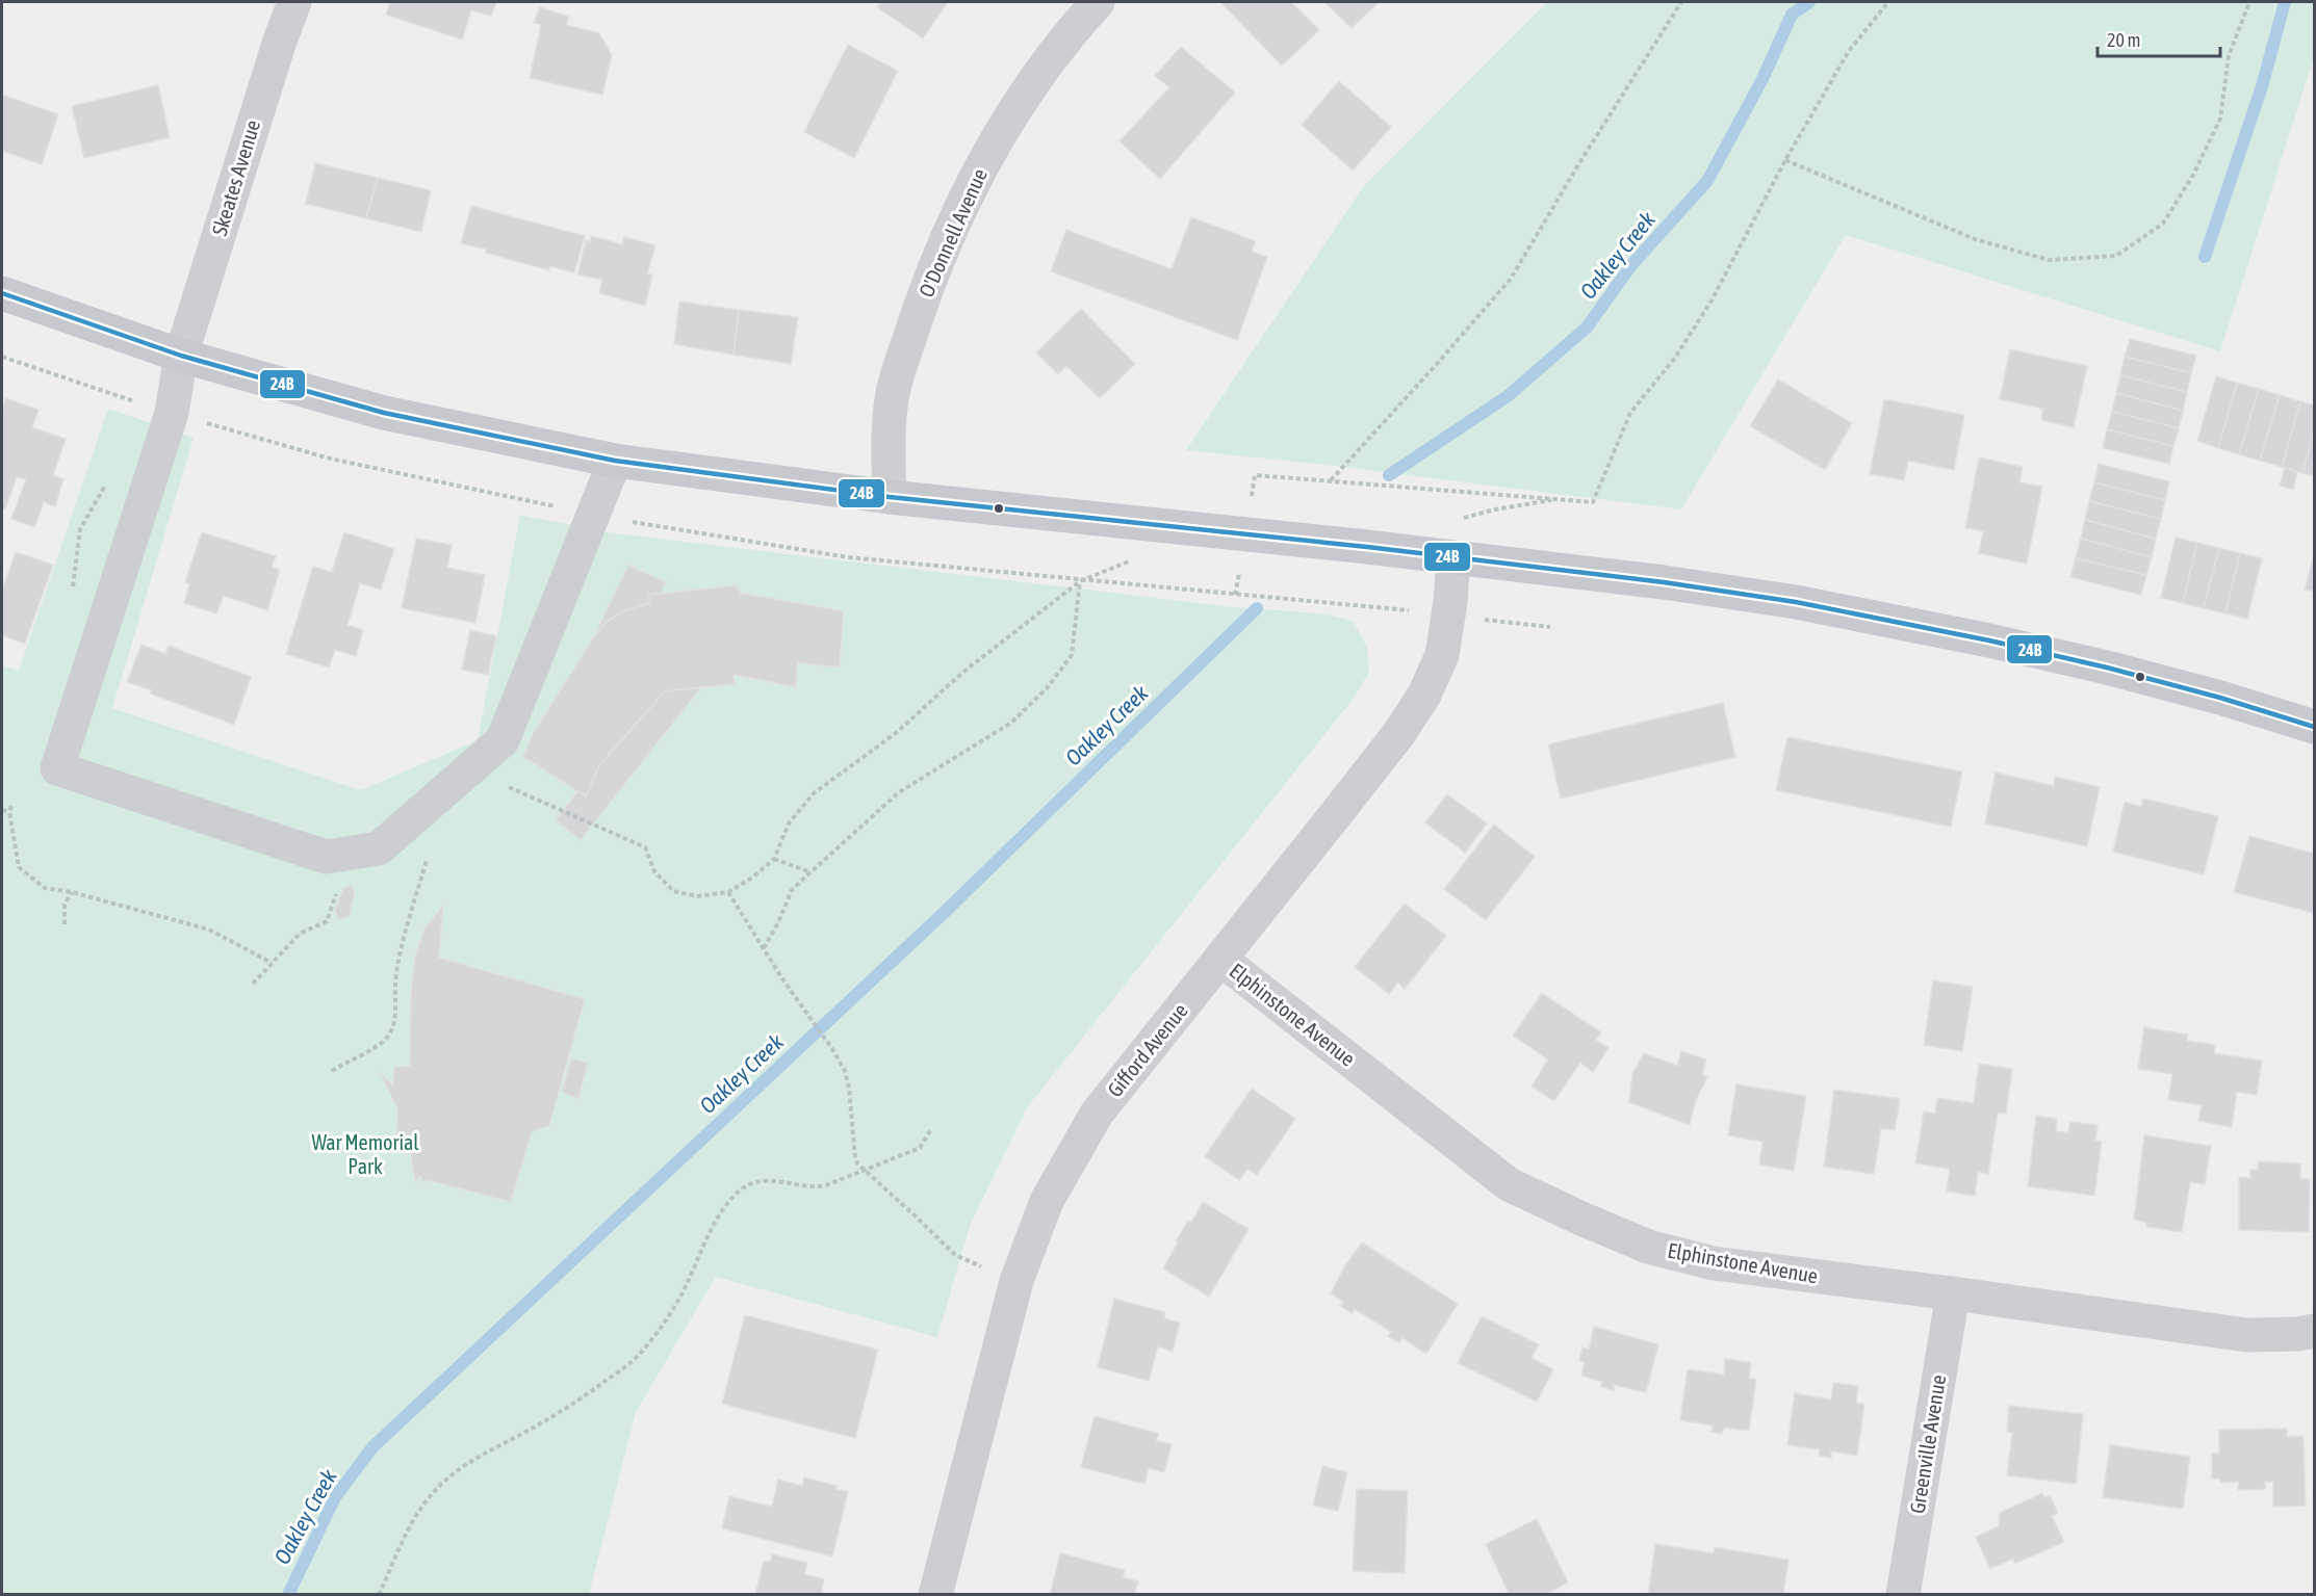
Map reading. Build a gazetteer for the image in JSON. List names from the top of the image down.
{
  "streets": {
    "street": [
      "Skeates Avenue",
      "O'Donnell Avenue",
      "Elphinstone Avenue",
      "Gifford Avenue",
      "Greenville Avenue"
    ]
  },
  "crossings": [
    ["Elphinstone Avenue", "Gifford Avenue"],
    ["Elphinstone Avenue", "Greenville Avenue"]
  ],
  "water": ["Oakley Creek"],
  "parks": ["War Memorial Park"],
  "lines": ["transit line 24B"],
  "scale_bar": "20 m"
}
